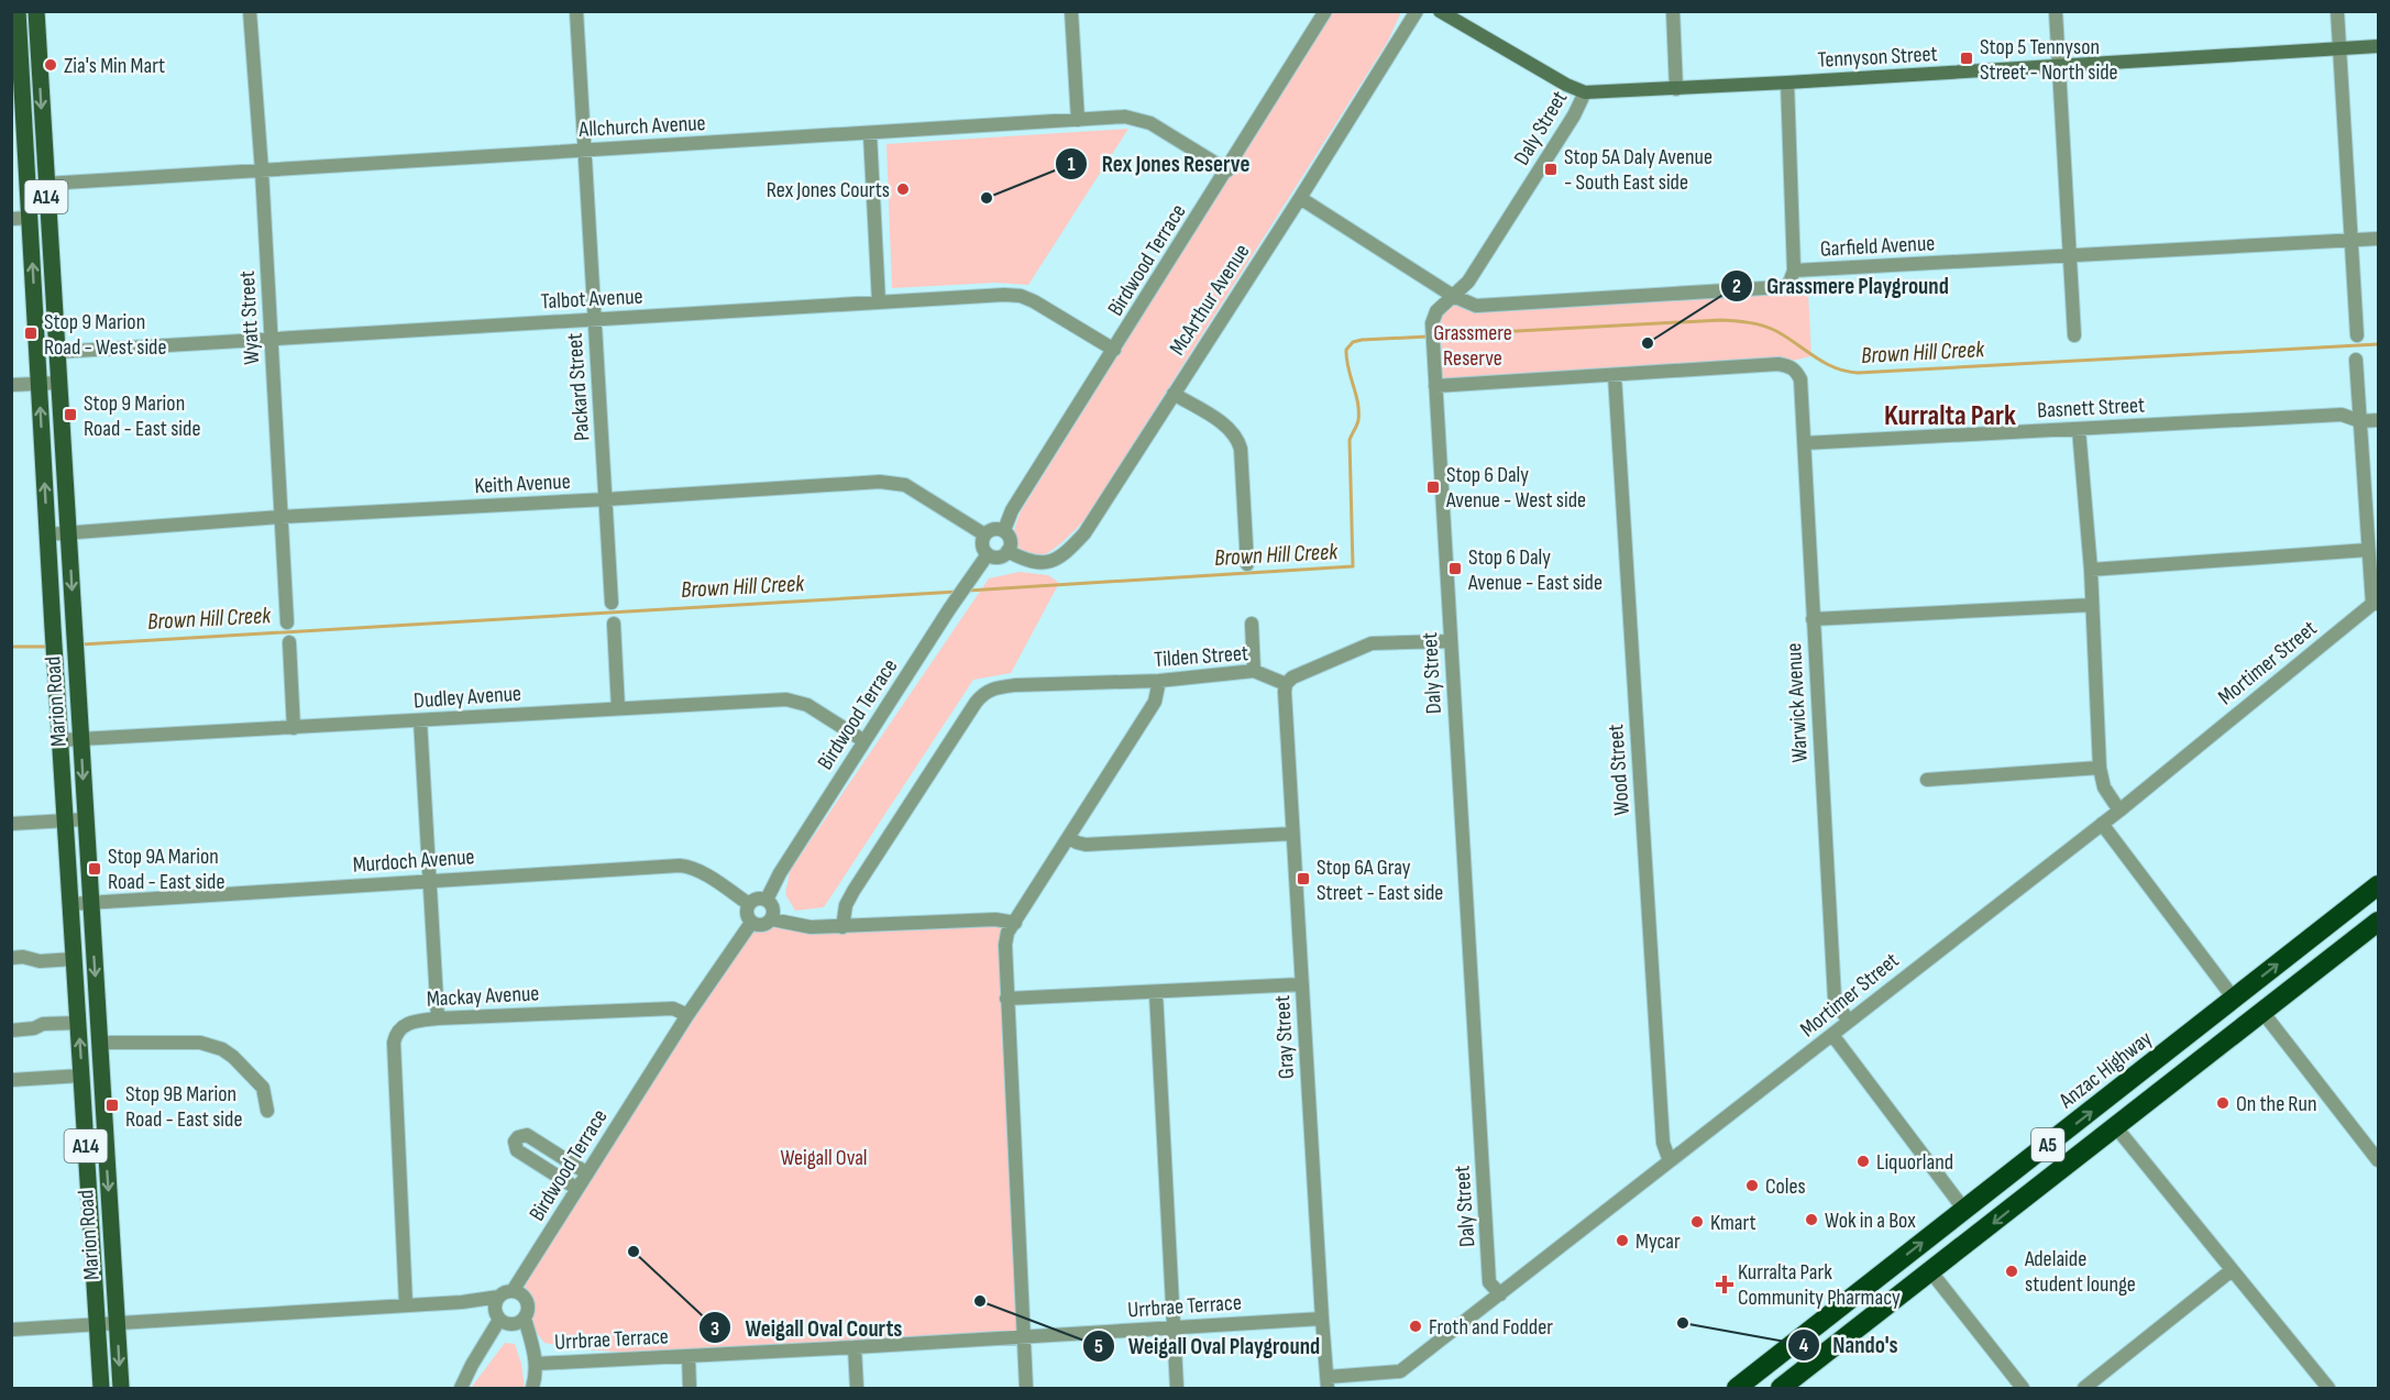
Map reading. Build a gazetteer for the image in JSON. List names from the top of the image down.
{
  "streets": {
    "highway": ["Anzac Highway", "A5"],
    "main road": ["A14", "Marion Road"],
    "street": [
      "Tennyson Street",
      "Allchurch Avenue",
      "Daly Street",
      "Garfield Avenue",
      "Birdwood Terrace",
      "Talbot Avenue",
      "McArthur Avenue",
      "Wyatt Street",
      "Packard Street",
      "Basnett Street",
      "Keith Avenue",
      "Tilden Street",
      "Mortimer Street",
      "Dudley Avenue",
      "Warwick Avenue",
      "Wood Street",
      "Murdoch Avenue",
      "Mackay Avenue",
      "Gray Street",
      "Urrbrae Terrace"
    ]
  },
  "crossings": [
    ["Tennyson Street", "Daly Street"],
    ["Allchurch Avenue", "Birdwood Terrace"],
    ["Allchurch Avenue", "Wyatt Street"],
    ["Allchurch Avenue", "Packard Street"],
    ["Allchurch Avenue", "Marion Road"],
    ["Daly Street", "Garfield Avenue"],
    ["Daly Street", "Mortimer Street"],
    ["Garfield Avenue", "McArthur Avenue"],
    ["Birdwood Terrace", "Talbot Avenue"],
    ["Birdwood Terrace", "McArthur Avenue"],
    ["Birdwood Terrace", "Keith Avenue"],
    ["Birdwood Terrace", "Dudley Avenue"],
    ["Birdwood Terrace", "Murdoch Avenue"],
    ["Birdwood Terrace", "Mackay Avenue"],
    ["Talbot Avenue", "Wyatt Street"],
    ["Talbot Avenue", "Packard Street"],
    ["Talbot Avenue", "Marion Road"],
    ["McArthur Avenue", "Keith Avenue"],
    ["Wyatt Street", "Keith Avenue"],
    ["Packard Street", "Keith Avenue"],
    ["Basnett Street", "Warwick Avenue"],
    ["Keith Avenue", "Marion Road"],
    ["Tilden Street", "Gray Street"],
    ["Mortimer Street", "Warwick Avenue"],
    ["Mortimer Street", "Wood Street"],
    ["Mortimer Street", "Gray Street"],
    ["Dudley Avenue", "Marion Road"],
    ["Marion Road", "Murdoch Avenue"],
    ["Warwick Avenue", "Wood Street"],
    ["Gray Street", "Urrbrae Terrace"]
  ],
  "districts": ["Kurralta Park"],
  "water": ["Brown Hill Creek"],
  "parks": ["Grassmere Reserve", "Weigall Oval"],
  "places": {
    "transit": [
      "Stop 5 Tennyson Street - North side",
      "Stop 5A Daly Avenue - South East side",
      "Stop 9 Marion Road - West side",
      "Stop 9 Marion Road - East side",
      "Stop 6 Daly Avenue - West side",
      "Stop 6 Daly Avenue - East side",
      "Stop 9A Marion Road - East side",
      "Stop 6A Gray Street - East side",
      "Stop 9B Marion Road - East side"
    ],
    "other": [
      "Zia's Min Mart",
      "Rex Jones Courts",
      "Rex Jones Reserve",
      "Grassmere Playground",
      "On the Run",
      "Liquorland",
      "Coles",
      "Wok in a Box",
      "Kmart",
      "Mycar",
      "Weigall Oval Courts",
      "Adelaide student lounge",
      "Weigall Oval Playground",
      "Nando's",
      "Froth and Fodder"
    ],
    "health": ["Kurralta Park Community Pharmacy"]
  }
}
